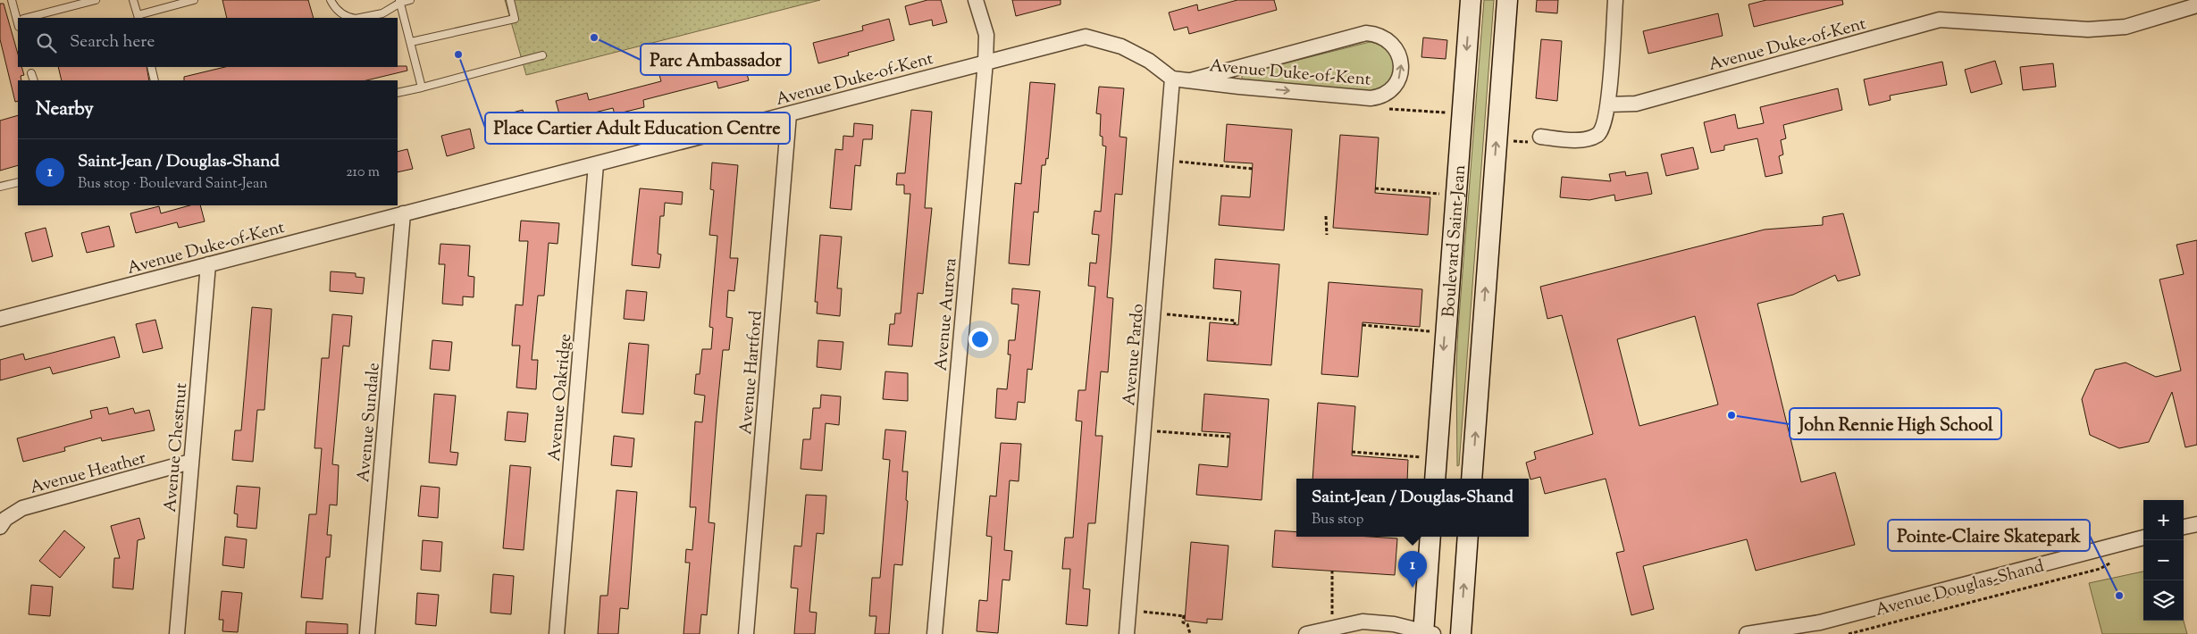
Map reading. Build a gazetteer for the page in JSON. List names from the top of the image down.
{
  "streets": {
    "main road": ["Boulevard Saint-Jean"],
    "street": [
      "Avenue Duke-of-Kent",
      "Avenue Aurora",
      "Avenue Pardo",
      "Avenue Hartford",
      "Avenue Oakridge",
      "Avenue Sundale",
      "Avenue Chestnut",
      "Avenue Heather",
      "Avenue Douglas-Shand"
    ]
  },
  "crossings": [
    ["Avenue Duke-of-Kent", "Avenue Aurora"],
    ["Avenue Duke-of-Kent", "Avenue Pardo"],
    ["Avenue Duke-of-Kent", "Avenue Hartford"],
    ["Avenue Duke-of-Kent", "Avenue Oakridge"],
    ["Avenue Duke-of-Kent", "Avenue Sundale"],
    ["Avenue Duke-of-Kent", "Avenue Chestnut"],
    ["Avenue Chestnut", "Avenue Heather"]
  ],
  "places": [
    "Parc Ambassador",
    "Place Cartier Adult Education Centre",
    "John Rennie High School",
    "Pointe-Claire Skatepark"
  ],
  "page": {
    "search": "Search here",
    "heading": "Nearby",
    "list": [
      {
        "mark": "1",
        "name": "Saint-Jean / Douglas-Shand",
        "note": "Bus stop · Boulevard Saint-Jean",
        "value": "210 m"
      }
    ],
    "popup": ["Saint-Jean / Douglas-Shand", "Bus stop"],
    "map_buttons": ["+", "−"],
    "pins": "1"
  }
}
